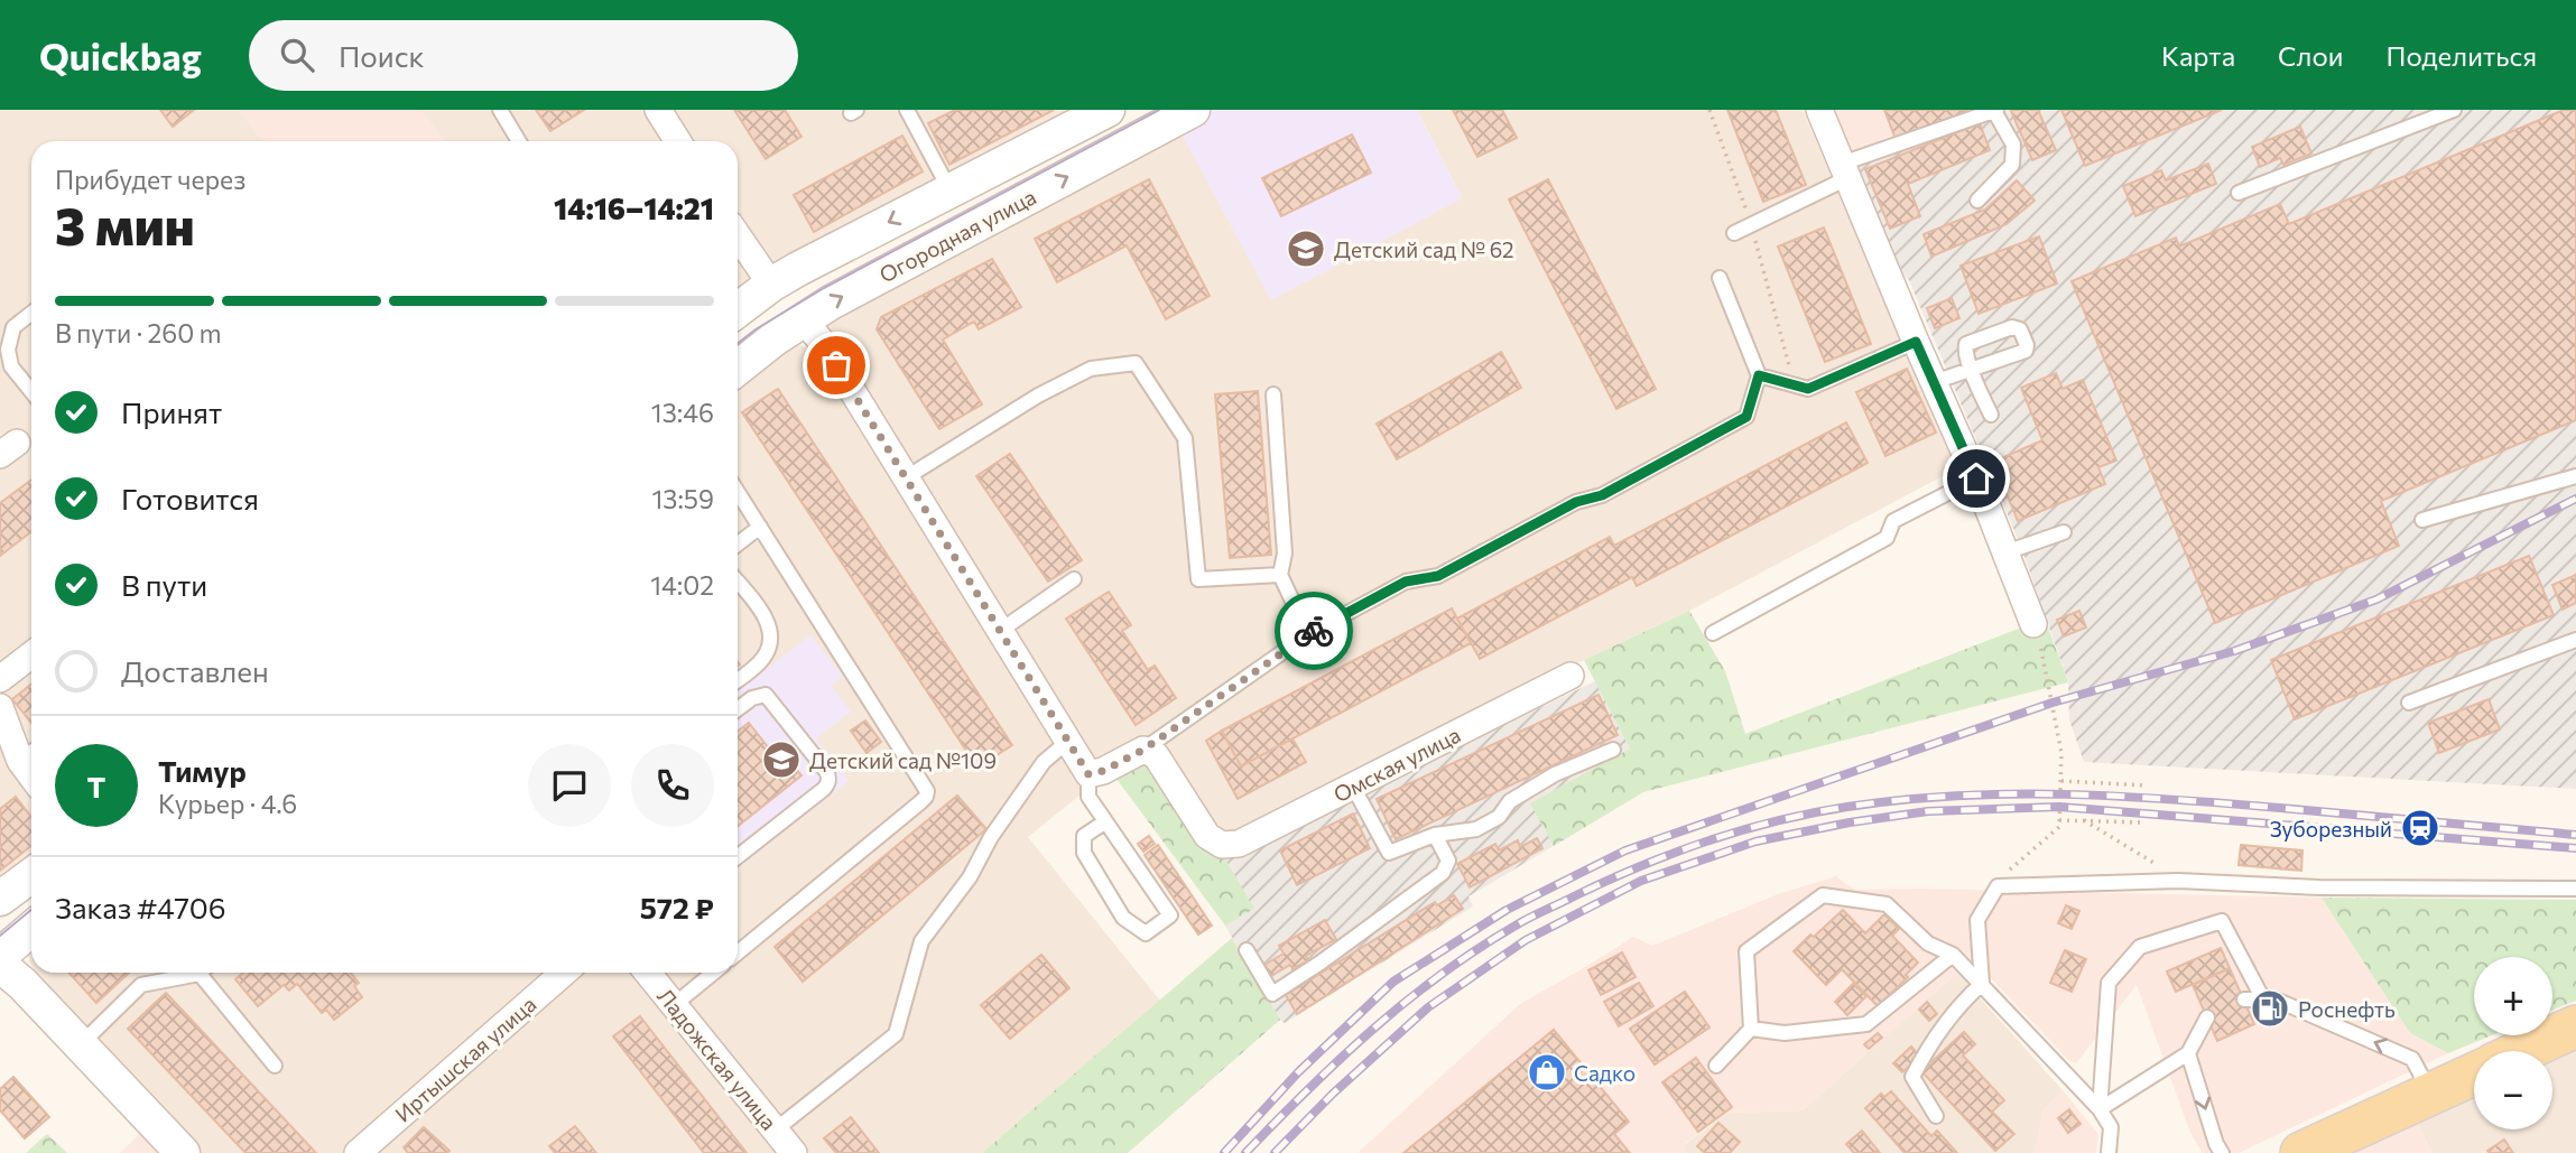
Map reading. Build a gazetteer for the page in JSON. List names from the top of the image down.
{
  "streets": {
    "street": [
      "Огородная улица",
      "Омская улица",
      "Иртышская улица",
      "Ладожская улица"
    ]
  },
  "places": {
    "school or university": ["Детский сад № 62", "Детский сад №109"],
    "station": ["Зуборезный"],
    "fuel station": ["Роснефть"],
    "shop": ["Садко"]
  },
  "page": {
    "header": "Quickbag",
    "search": "Поиск",
    "nav": ["Карта", "Слои", "Поделиться"],
    "heading": ["3 мин", "Прибудет через", "14:16–14:21"],
    "panel": [
      "Тимур",
      "Курьер · 4.6",
      "Заказ #4706",
      "572 ₽"
    ],
    "bar": "В пути · 260 m",
    "list": [
      ["Принят", "13:46"],
      ["Готовится", "13:59"],
      ["В пути", "14:02"],
      "Доставлен"
    ],
    "round": "Т",
    "map_buttons": ["+", "−"]
  }
}
